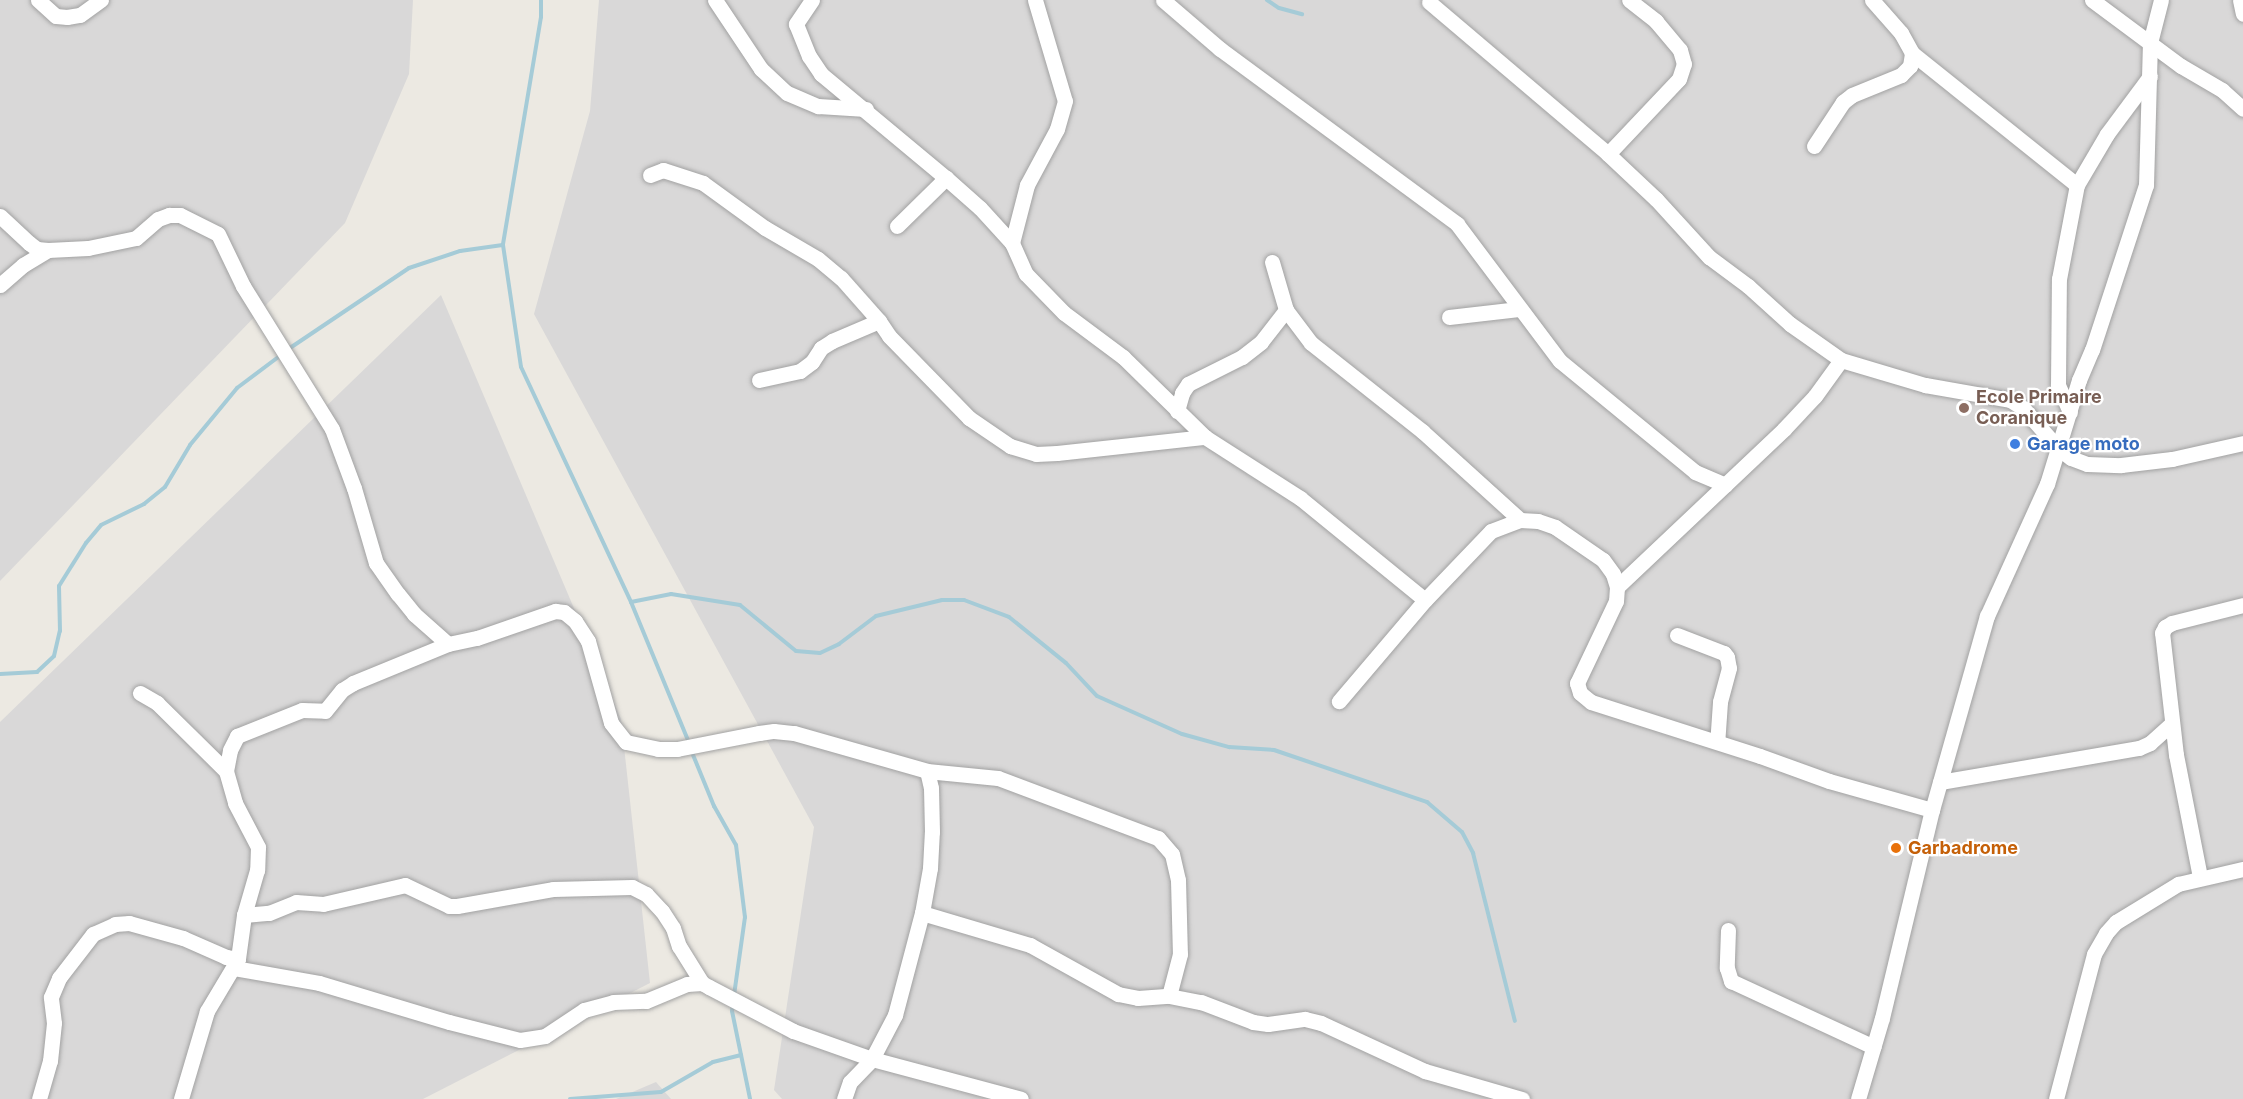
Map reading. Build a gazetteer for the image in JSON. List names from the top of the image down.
{
  "places": ["Ecole Primaire Coranique", "Garage moto", "Garbadrome"]
}
